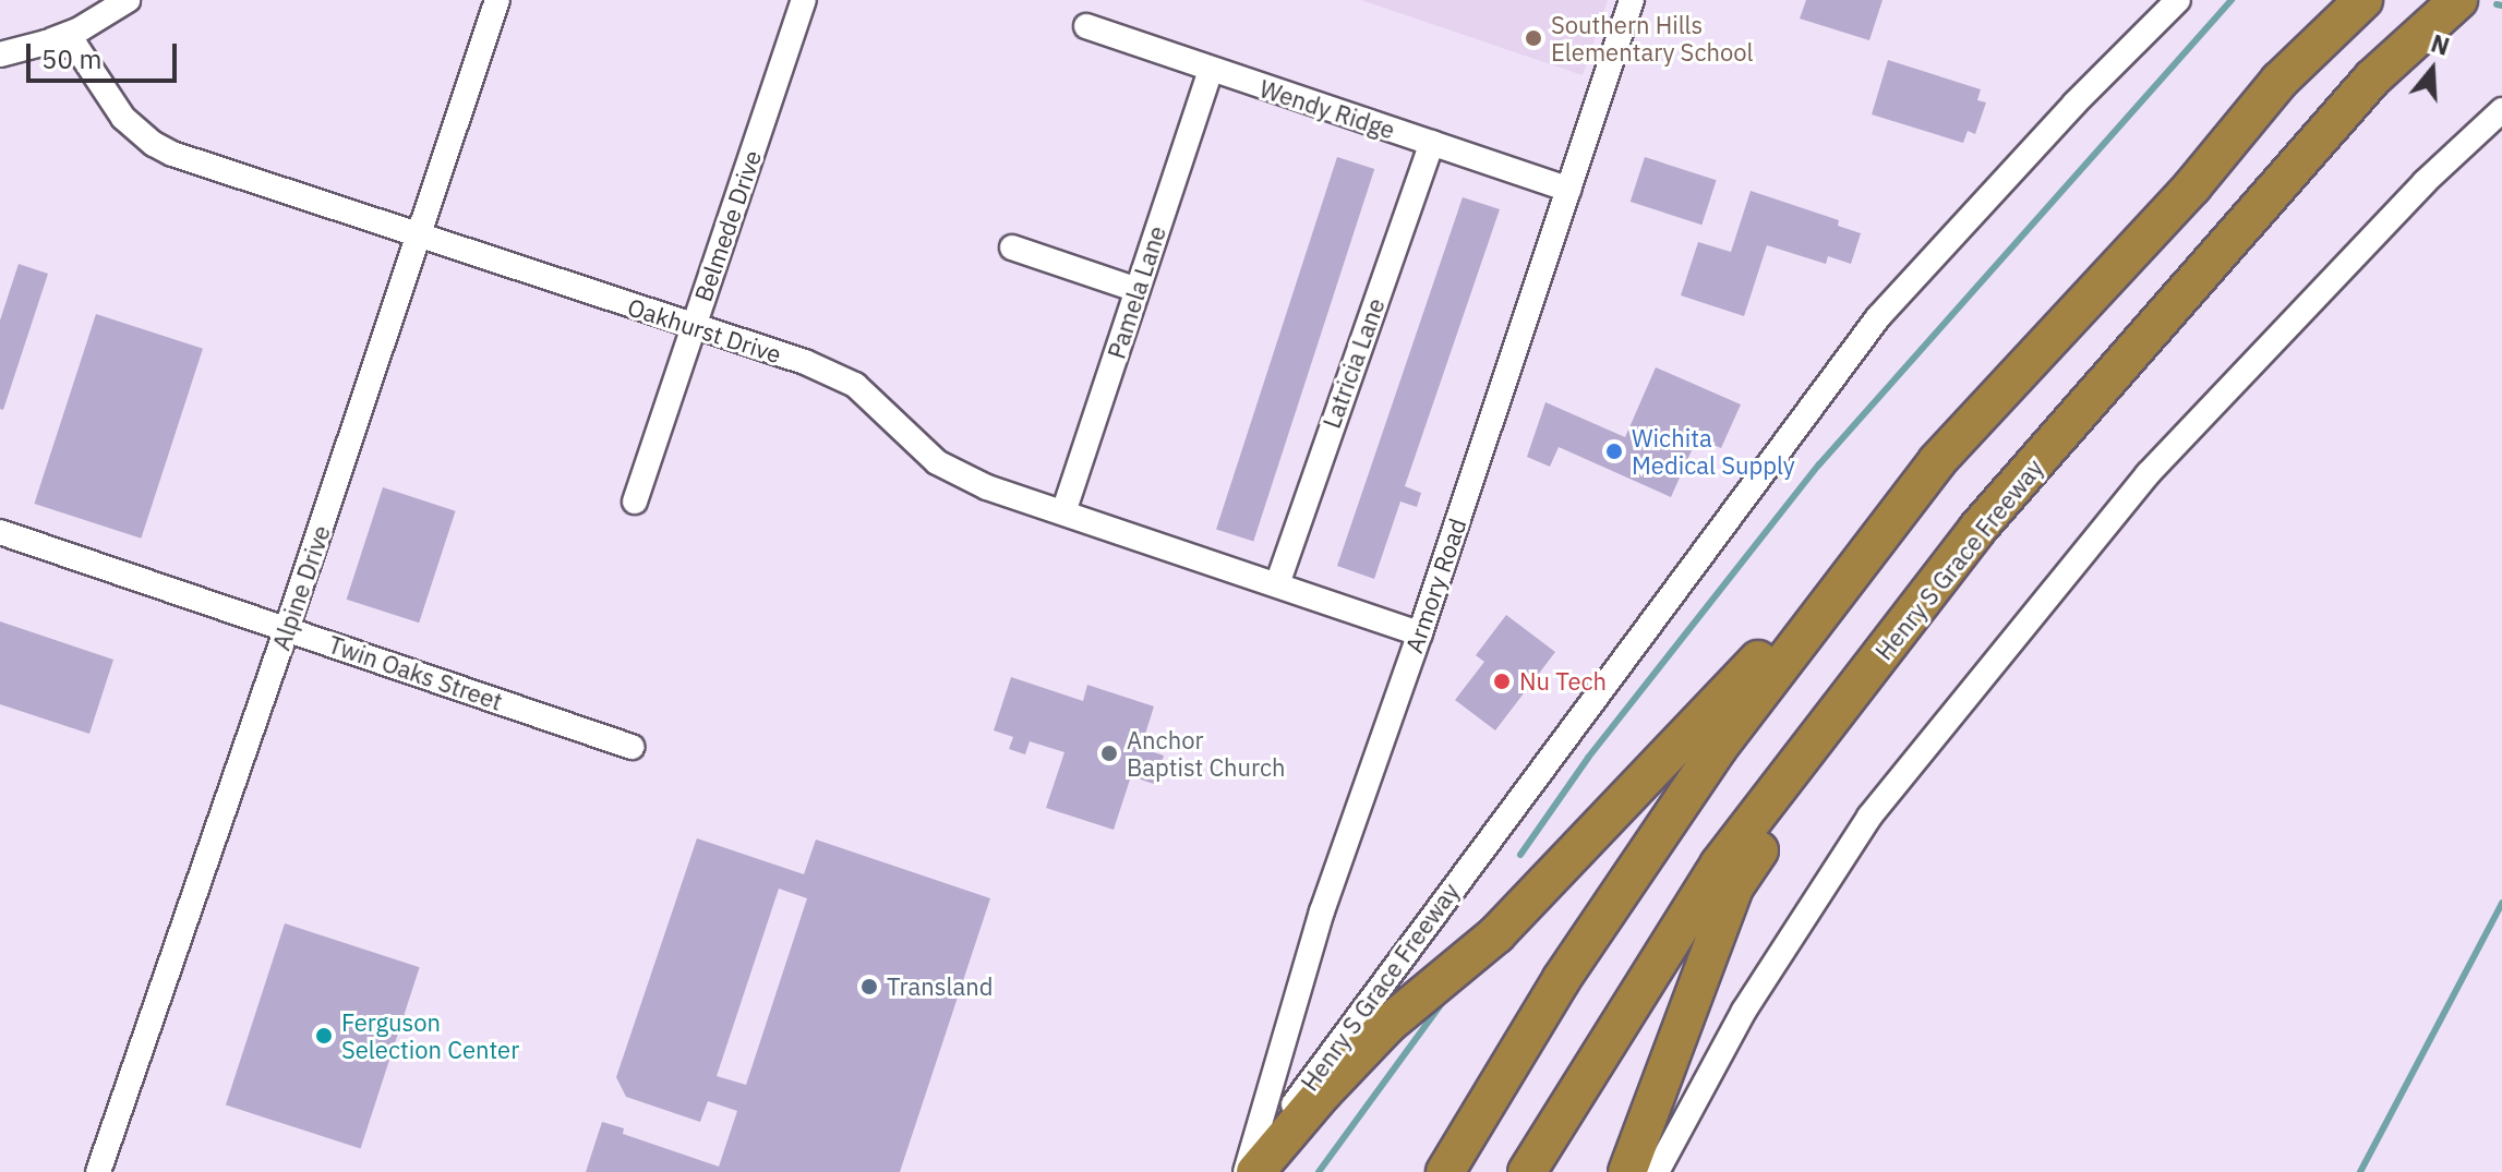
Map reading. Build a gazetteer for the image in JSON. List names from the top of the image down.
{
  "streets": {
    "highway": ["Henry S Grace Freeway"],
    "street": [
      "Wendy Ridge",
      "Belmede Drive",
      "Pamela Lane",
      "Oakhurst Drive",
      "Latricia Lane",
      "Armory Road",
      "Alpine Drive",
      "Twin Oaks Street"
    ]
  },
  "crossings": [
    ["Wendy Ridge", "Pamela Lane"],
    ["Wendy Ridge", "Latricia Lane"],
    ["Wendy Ridge", "Armory Road"],
    ["Belmede Drive", "Oakhurst Drive"],
    ["Pamela Lane", "Oakhurst Drive"],
    ["Oakhurst Drive", "Latricia Lane"],
    ["Oakhurst Drive", "Armory Road"],
    ["Oakhurst Drive", "Alpine Drive"],
    ["Henry S Grace Freeway", "Armory Road"],
    ["Alpine Drive", "Twin Oaks Street"]
  ],
  "places": [
    "Southern Hills Elementary School",
    "Wichita Medical Supply",
    "Nu Tech",
    "Anchor Baptist Church",
    "Transland",
    "Ferguson Selection Center"
  ],
  "scale_bar": "50 m",
  "north": "top"
}
